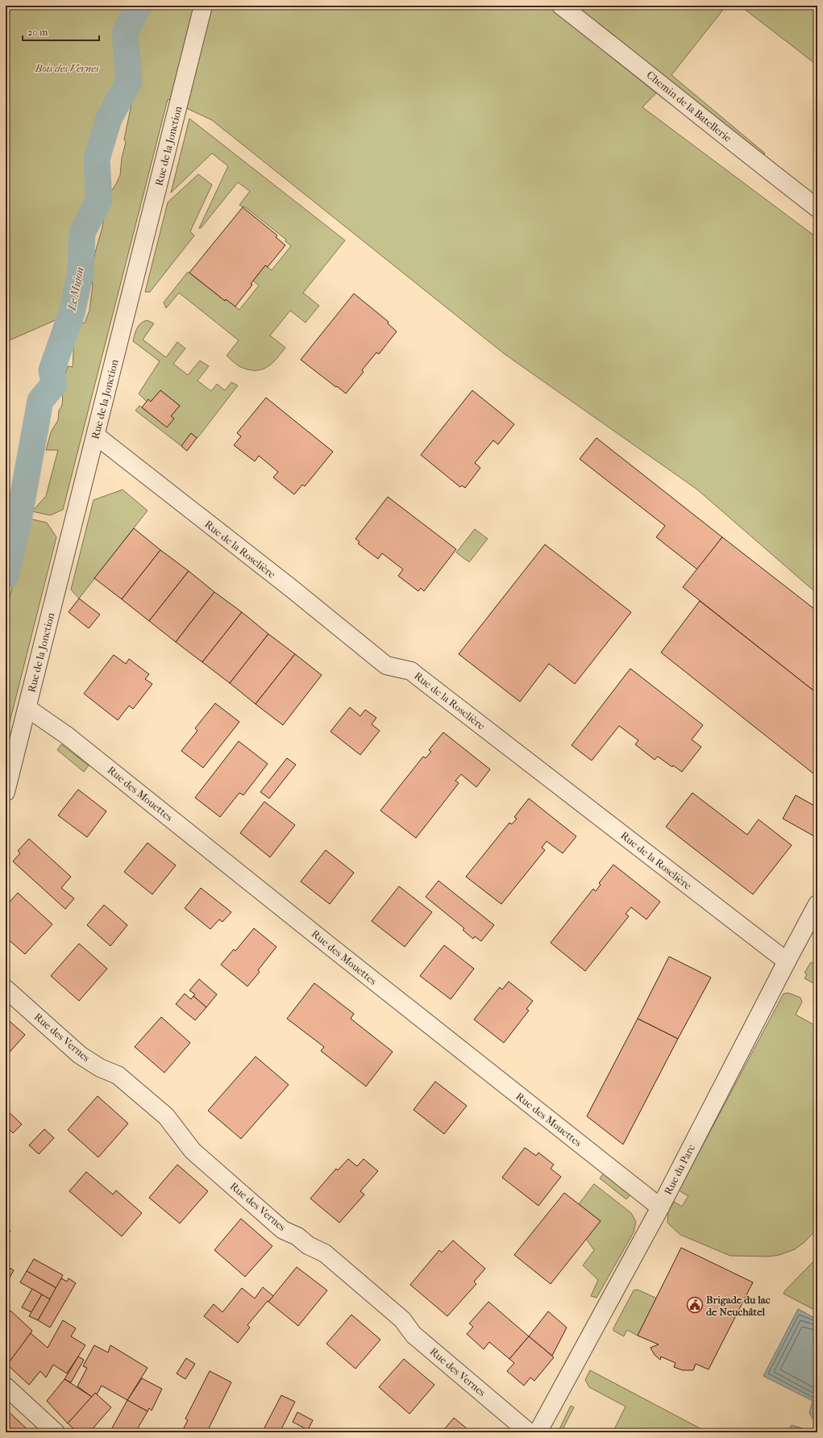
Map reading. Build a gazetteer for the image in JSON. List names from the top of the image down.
{
  "streets": {
    "street": [
      "Chemin de la Batellerie",
      "Rue de la Jonction",
      "Rue de la Roselière",
      "Rue des Mouettes",
      "Rue des Vernes",
      "Rue du Parc"
    ]
  },
  "crossings": [
    ["Rue de la Jonction", "Rue de la Roselière"],
    ["Rue de la Jonction", "Rue des Mouettes"],
    ["Rue de la Roselière", "Rue du Parc"],
    ["Rue des Mouettes", "Rue du Parc"]
  ],
  "water": ["Le Mujon"],
  "parks": ["Bois des Vernes"],
  "places": {
    "public building": ["Brigade du lac de Neuchâtel"]
  },
  "scale_bar": "20 m"
}
